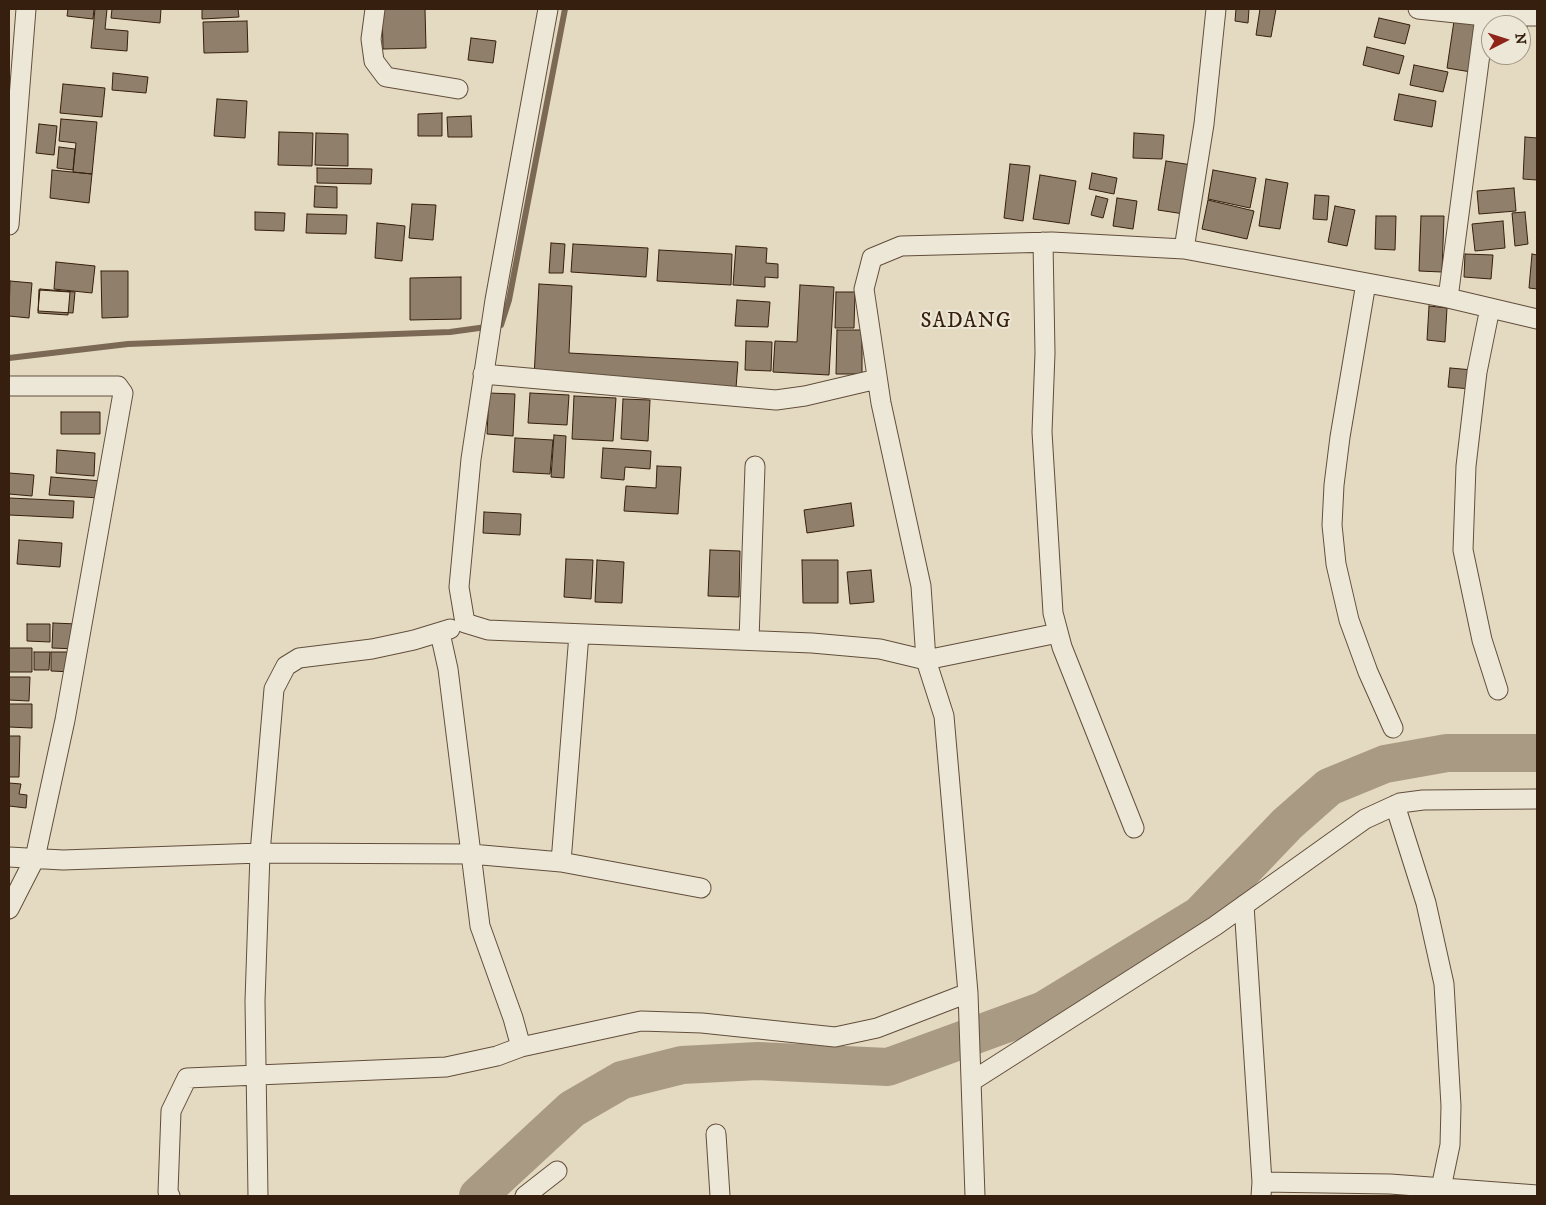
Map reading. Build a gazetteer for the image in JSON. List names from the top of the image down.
{
  "districts": ["SADANG"],
  "north": "right"
}
